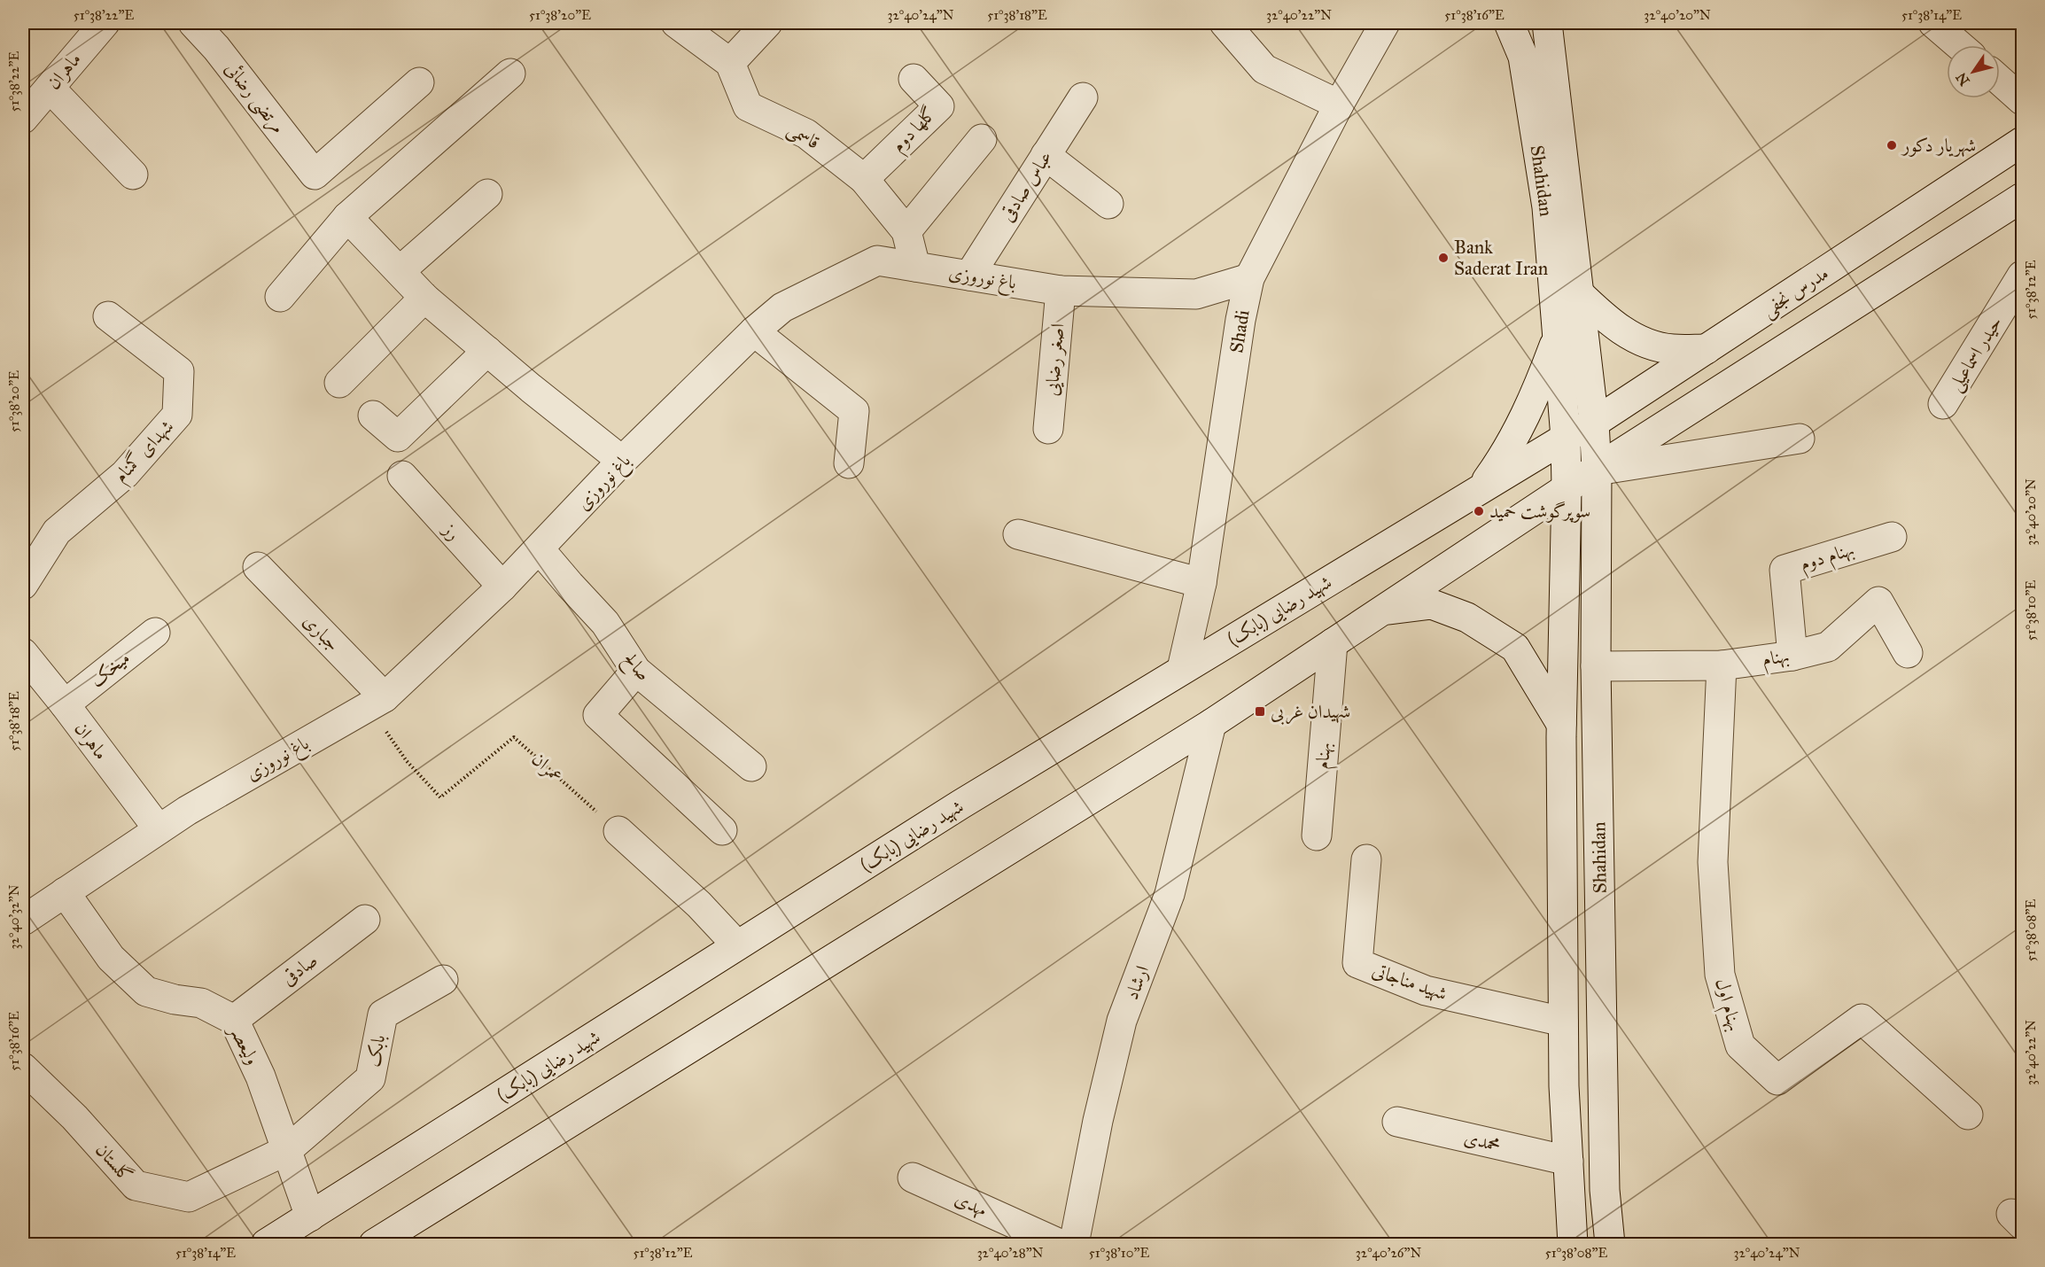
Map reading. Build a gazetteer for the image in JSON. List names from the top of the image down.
{
  "streets": {
    "street": [
      "ماهران",
      "مرتضی رضائی",
      "گلها دوم",
      "قاسمی",
      "Shahidan",
      "عباس صادقی",
      "باغ نوروزی",
      "مدرس نجفی",
      "Shadi",
      "حیدر اسماعیلی",
      "اصغر رضایی",
      "شهدای گمنام",
      "رز",
      "بهنام دوم",
      "شهید رضایی (بابک)",
      "جباری",
      "بهنام",
      "صالح",
      "میخک",
      "صادقی",
      "شهید مناجاتی",
      "ارشاد",
      "بهنام اول",
      "ولیعصر",
      "بابک",
      "محمدی",
      "گلستان",
      "مهدی"
    ],
    "path": ["عمران"]
  },
  "crossings": [
    ["ماهران", "باغ نوروزی"],
    ["ماهران", "میخک"],
    ["گلها دوم", "قاسمی"],
    ["قاسمی", "باغ نوروزی"],
    ["Shahidan", "مدرس نجفی"],
    ["Shahidan", "شهید رضایی (بابک)"],
    ["Shahidan", "بهنام"],
    ["Shahidan", "شهید مناجاتی"],
    ["Shahidan", "محمدی"],
    ["عباس صادقی", "باغ نوروزی"],
    ["باغ نوروزی", "Shadi"],
    ["باغ نوروزی", "اصغر رضایی"],
    ["باغ نوروزی", "رز"],
    ["باغ نوروزی", "جباری"],
    ["باغ نوروزی", "صالح"],
    ["باغ نوروزی", "عمران"],
    ["باغ نوروزی", "ولیعصر"],
    ["مدرس نجفی", "شهید رضایی (بابک)"],
    ["Shadi", "شهید رضایی (بابک)"],
    ["بهنام دوم", "بهنام"],
    ["شهید رضایی (بابک)", "ولیعصر"],
    ["جباری", "عمران"],
    ["بهنام", "بهنام اول"],
    ["صادقی", "ولیعصر"],
    ["ولیعصر", "بابک"],
    ["ولیعصر", "گلستان"],
    ["بابک", "گلستان"]
  ],
  "places": {
    "other": ["شهریار دکور", "Bank Saderat Iran", "سوپرگوشت حمید"],
    "transit": ["شهیدان غربی"]
  },
  "north": "bottom left",
  "coordinates": [
    "51°38'22\"E",
    "51°38'20\"E",
    "32°40'24\"N",
    "51°38'18\"E",
    "32°40'22\"N",
    "51°38'16\"E",
    "32°40'20\"N",
    "51°38'14\"E",
    "51°38'12\"E",
    "51°38'10\"E",
    "32°40'32\"N",
    "51°38'08\"E",
    "32°40'28\"N",
    "32°40'26\"N"
  ]
}
